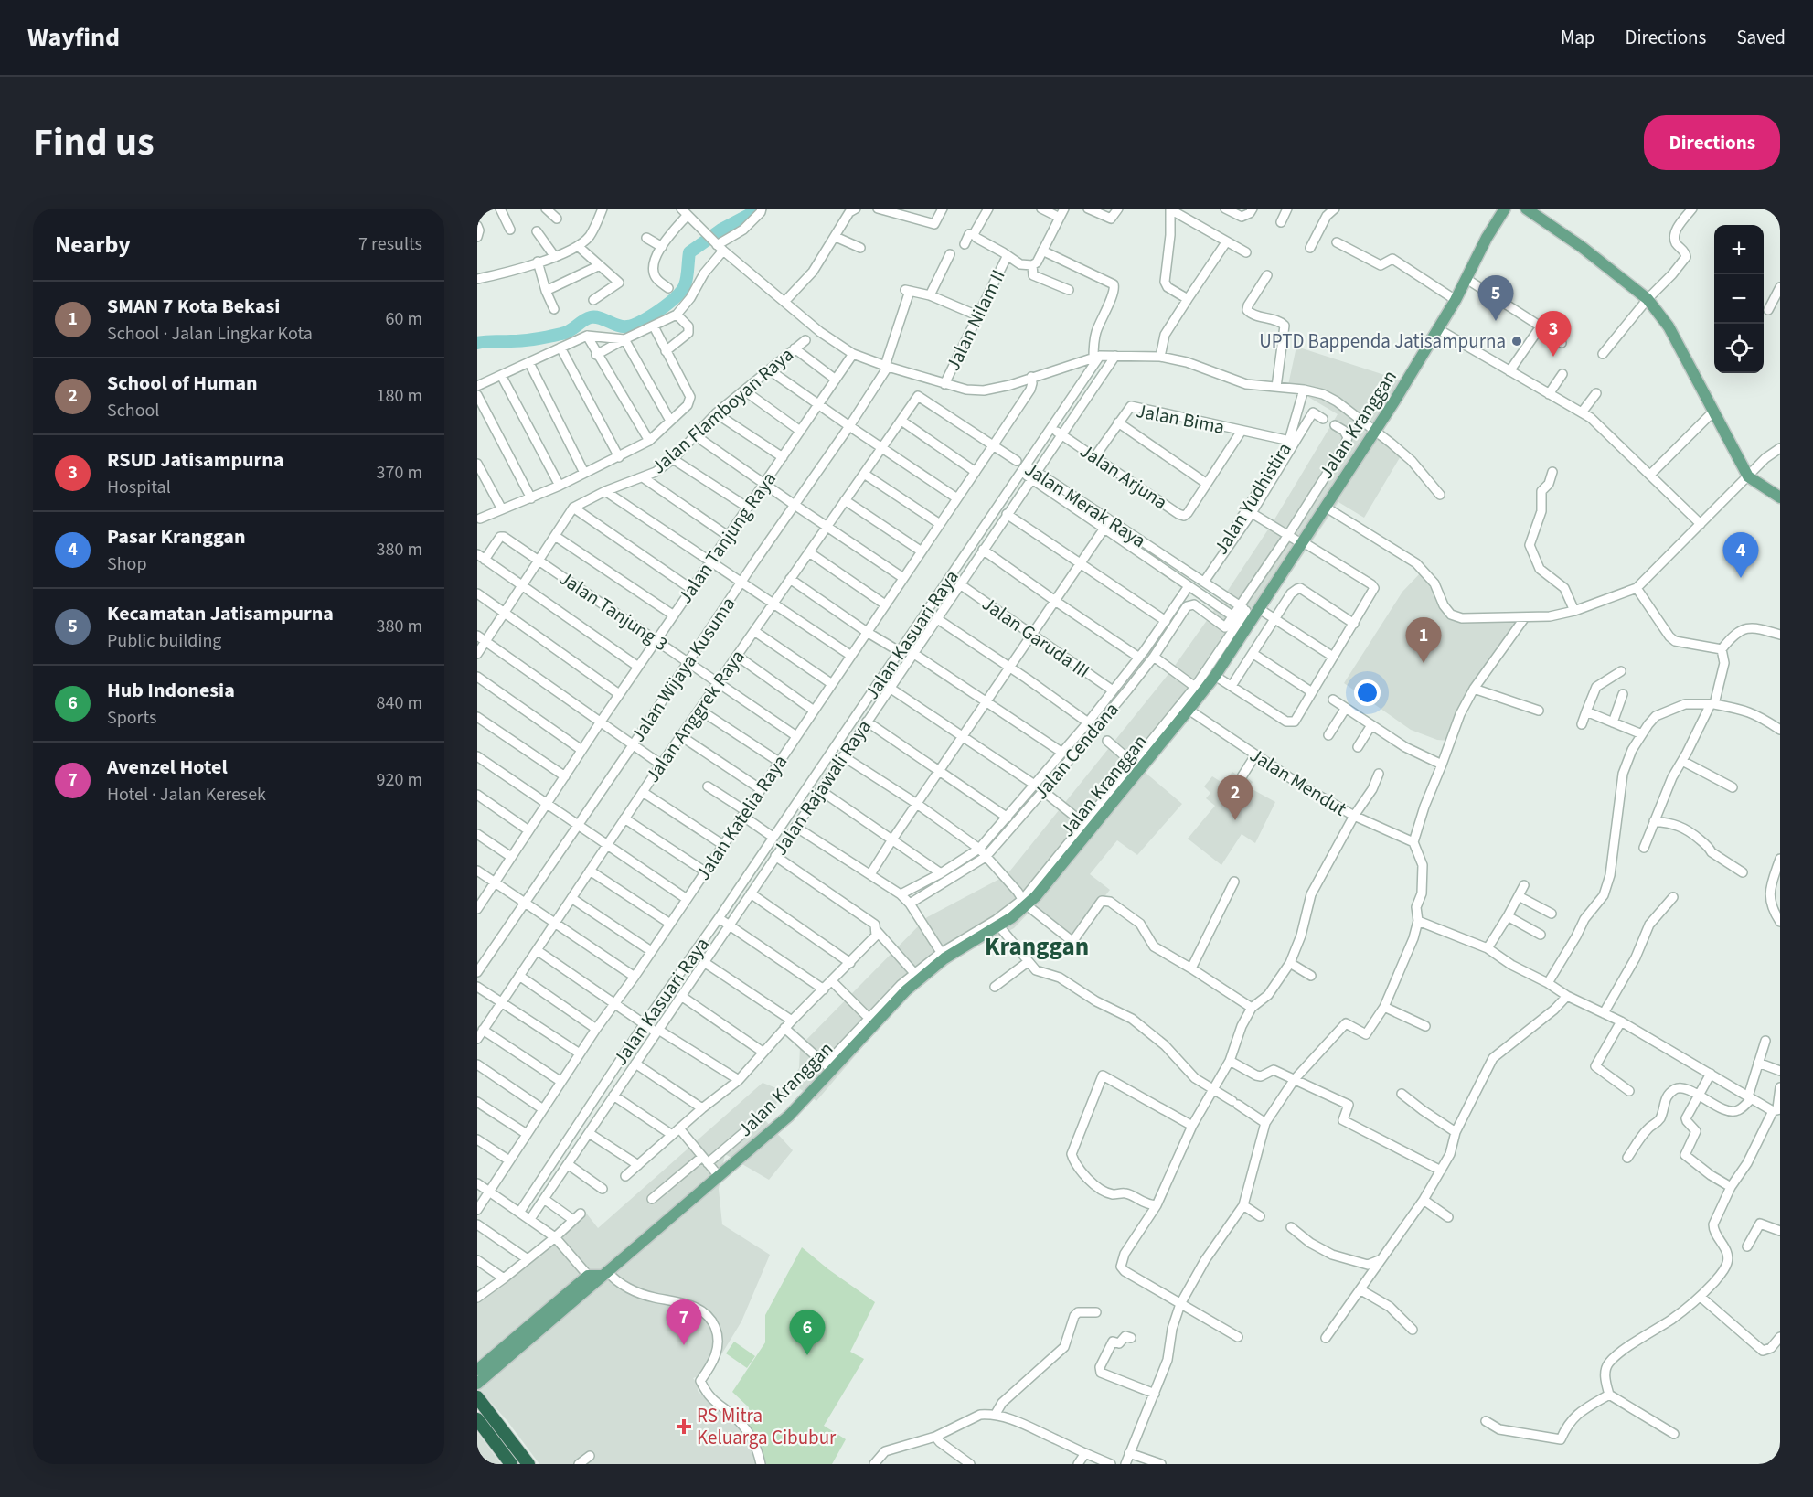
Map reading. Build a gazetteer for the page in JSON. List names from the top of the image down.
{
  "streets": {
    "main road": ["Jalan Kranggan"],
    "street": [
      "Jalan Nilam II",
      "Jalan Flamboyan Raya",
      "Jalan Bima",
      "Jalan Arjuna",
      "Jalan Yudhistira",
      "Jalan Merak Raya",
      "Jalan Tanjung Raya",
      "Jalan Tanjung 3",
      "Jalan Kasuari Raya",
      "Jalan Garuda III",
      "Jalan Wijaya Kusuma",
      "Jalan Anggrek Raya",
      "Jalan Cendana",
      "Jalan Mendut",
      "Jalan Rajawali Raya",
      "Jalan Katelia Raya"
    ]
  },
  "crossings": [
    ["Jalan Flamboyan Raya", "Jalan Tanjung 3"],
    ["Jalan Bima", "Jalan Arjuna"],
    ["Jalan Bima", "Jalan Yudhistira"],
    ["Jalan Kranggan", "Jalan Merak Raya"],
    ["Jalan Kranggan", "Jalan Cendana"],
    ["Jalan Kranggan", "Jalan Mendut"],
    ["Jalan Arjuna", "Jalan Kasuari Raya"],
    ["Jalan Arjuna", "Jalan Rajawali Raya"],
    ["Jalan Yudhistira", "Jalan Merak Raya"],
    ["Jalan Merak Raya", "Jalan Kasuari Raya"],
    ["Jalan Merak Raya", "Jalan Anggrek Raya"],
    ["Jalan Merak Raya", "Jalan Cendana"],
    ["Jalan Merak Raya", "Jalan Rajawali Raya"],
    ["Jalan Merak Raya", "Jalan Katelia Raya"],
    ["Jalan Tanjung Raya", "Jalan Tanjung 3"],
    ["Jalan Tanjung 3", "Jalan Wijaya Kusuma"],
    ["Jalan Tanjung 3", "Jalan Anggrek Raya"],
    ["Jalan Tanjung 3", "Jalan Katelia Raya"],
    ["Jalan Garuda III", "Jalan Rajawali Raya"],
    ["Jalan Anggrek Raya", "Jalan Katelia Raya"]
  ],
  "districts": ["Kranggan"],
  "places": {
    "other": ["UPTD Bappenda Jatisampurna"],
    "health": ["RS Mitra Keluarga Cibubur"]
  },
  "page": {
    "header": "Wayfind",
    "nav": ["Map", "Directions", "Saved"],
    "title": "Find us",
    "buttons": "Directions",
    "heading": ["Nearby", "7 results"],
    "map_buttons": ["+", "−"],
    "pins": [
      "5",
      "3",
      "4",
      "1",
      "2",
      "7",
      "6"
    ],
    "list": [
      {
        "mark": "1",
        "name": "SMAN 7 Kota Bekasi",
        "note": "School · Jalan Lingkar Kota",
        "value": "60 m"
      },
      {
        "mark": "2",
        "name": "School of Human",
        "note": "School",
        "value": "180 m"
      },
      {
        "mark": "3",
        "name": "RSUD Jatisampurna",
        "note": "Hospital",
        "value": "370 m"
      },
      {
        "mark": "4",
        "name": "Pasar Kranggan",
        "note": "Shop",
        "value": "380 m"
      },
      {
        "mark": "5",
        "name": "Kecamatan Jatisampurna",
        "note": "Public building",
        "value": "380 m"
      },
      {
        "mark": "6",
        "name": "Hub Indonesia",
        "note": "Sports",
        "value": "840 m"
      },
      {
        "mark": "7",
        "name": "Avenzel Hotel",
        "note": "Hotel · Jalan Keresek",
        "value": "920 m"
      }
    ]
  }
}
